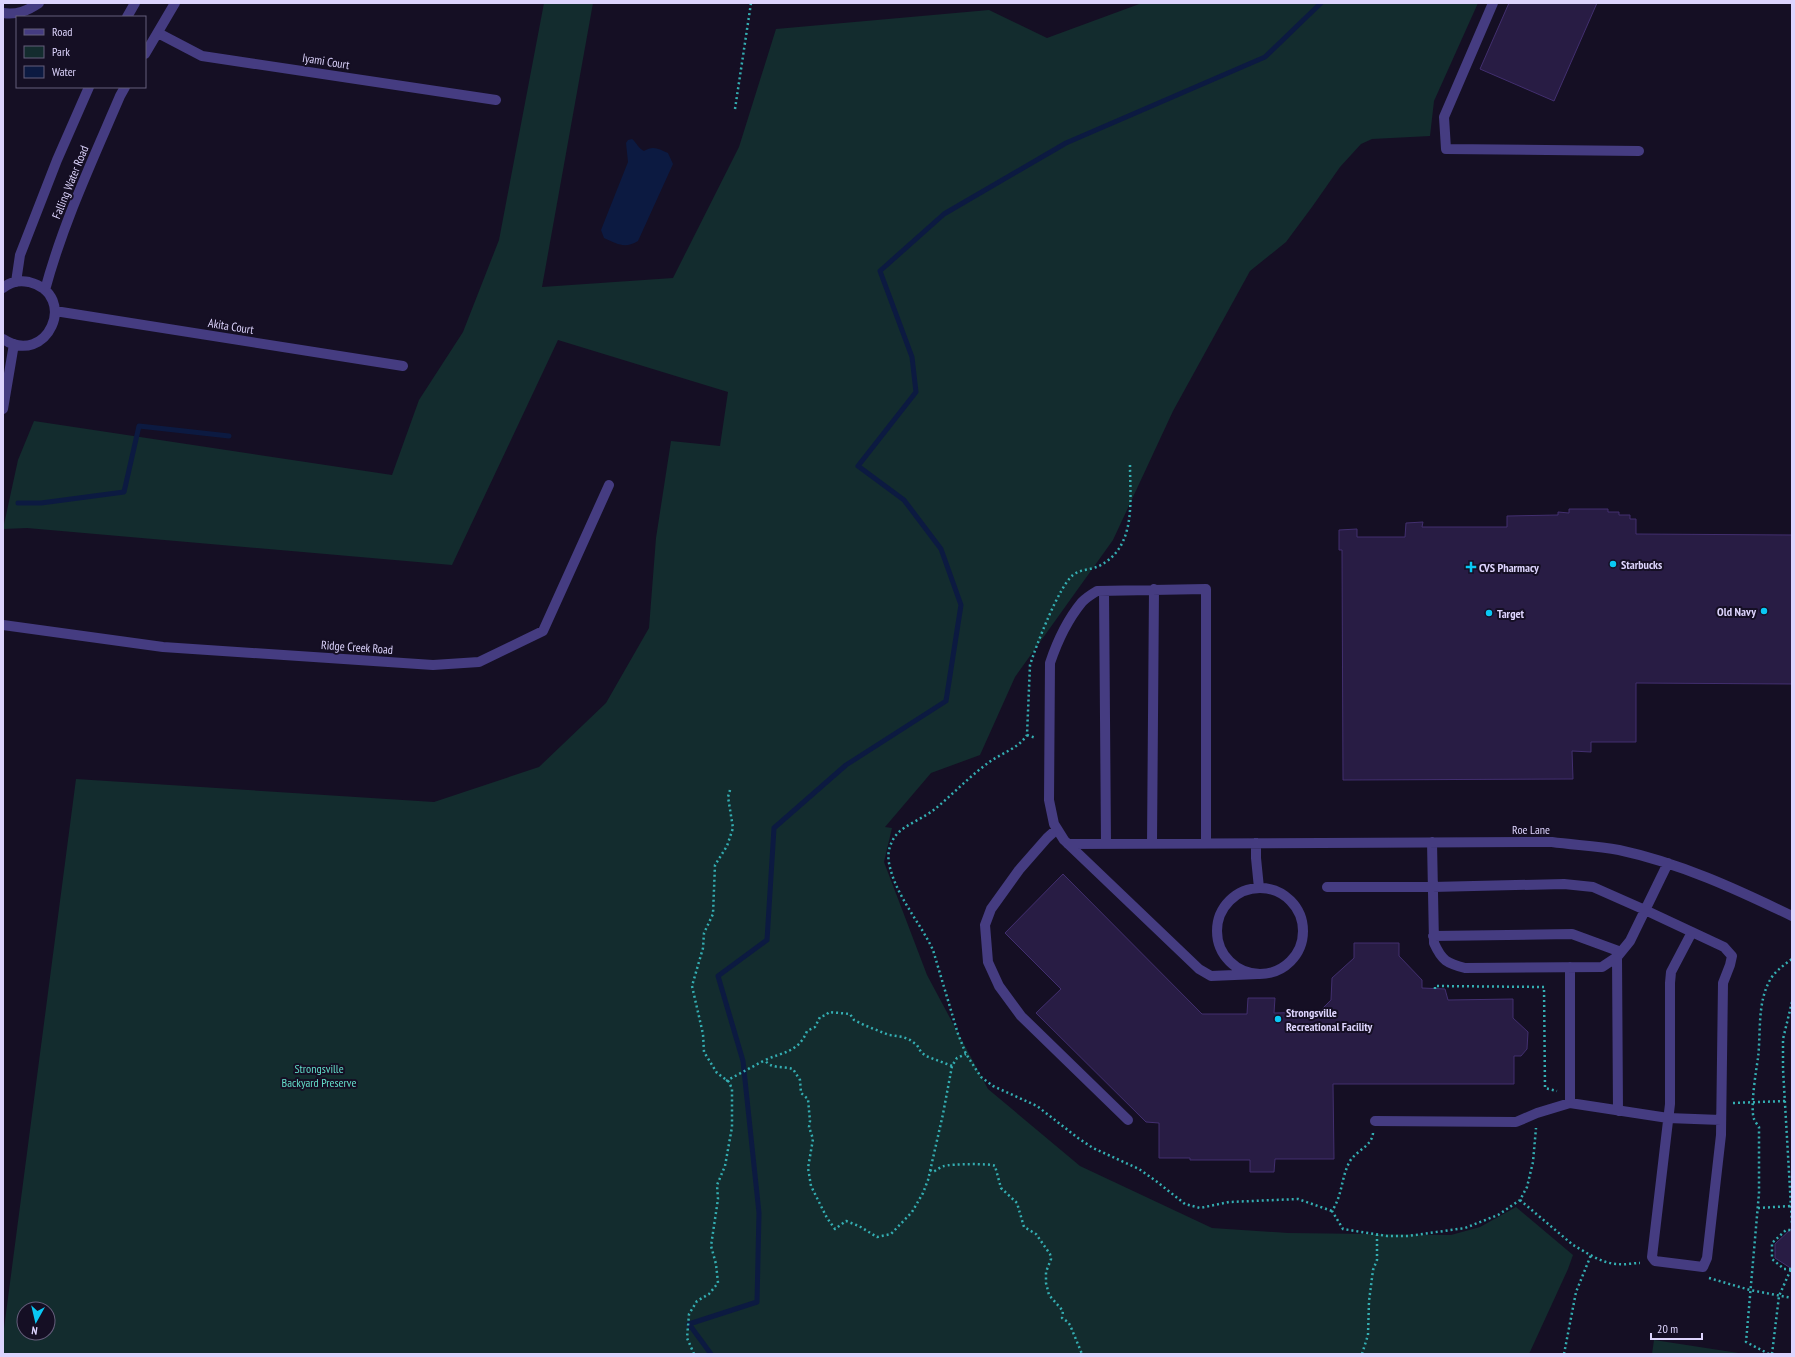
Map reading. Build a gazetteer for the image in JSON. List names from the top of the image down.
{
  "streets": {
    "street": [
      "Iyami Court",
      "Falling Water Road",
      "Akita Court",
      "Ridge Creek Road",
      "Roe Lane"
    ]
  },
  "parks": ["Strongsville Backyard Preserve"],
  "places": {
    "other": [
      "Starbucks",
      "Old Navy",
      "Target",
      "Strongsville Recreational Facility"
    ],
    "health": ["CVS Pharmacy"]
  },
  "legend": ["Road", "Park", "Water"],
  "scale_bar": "20 m",
  "north": "bottom"
}
